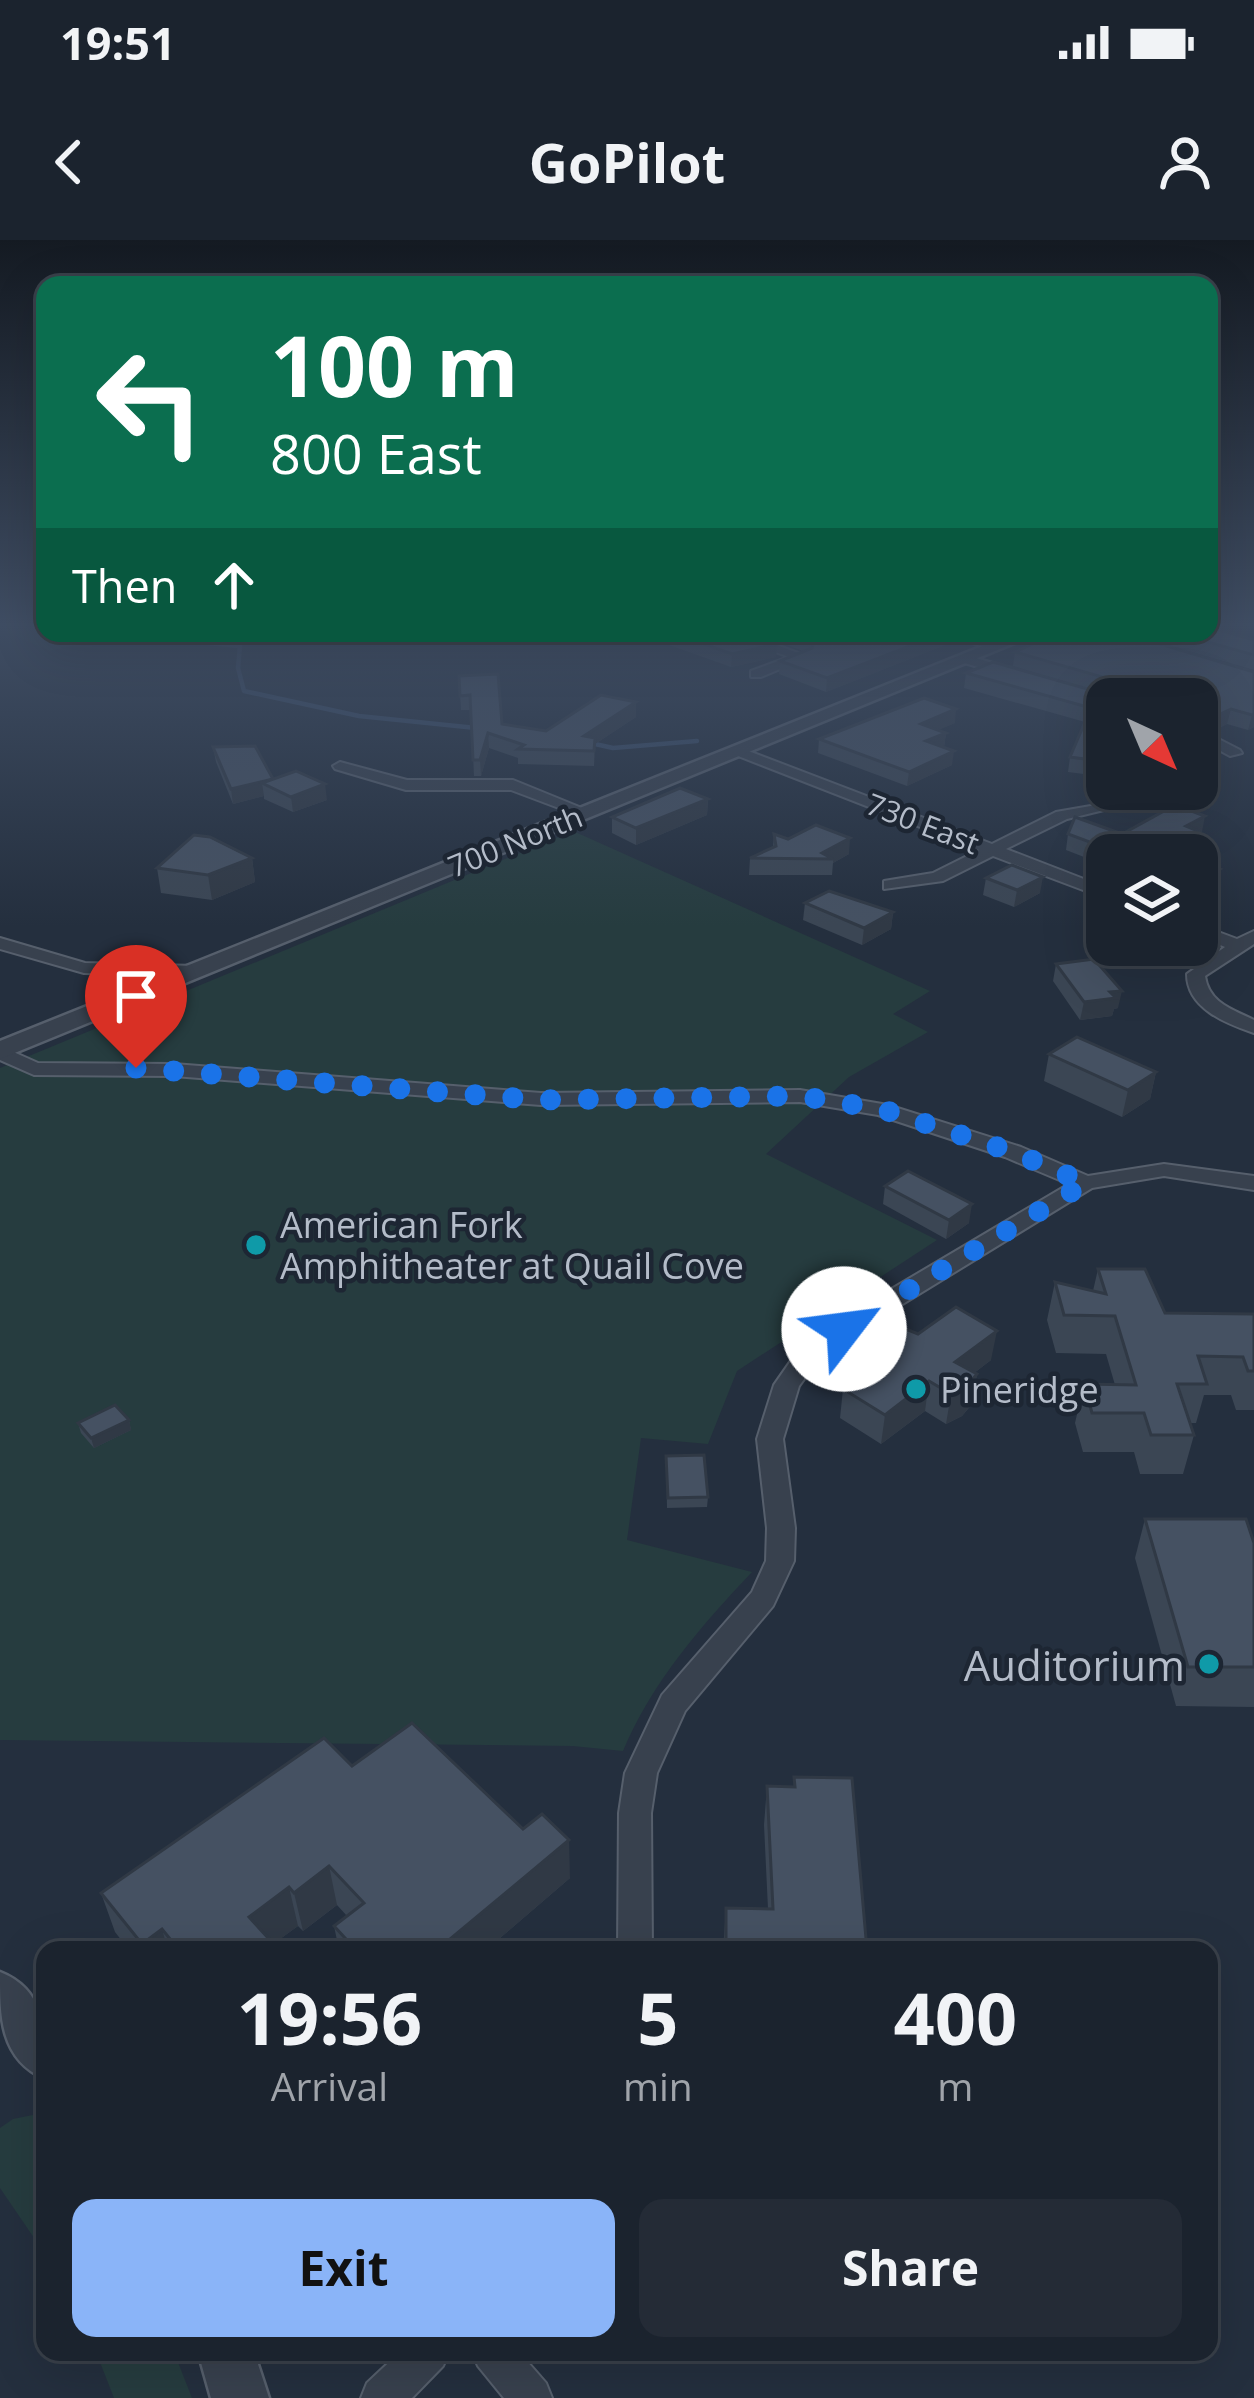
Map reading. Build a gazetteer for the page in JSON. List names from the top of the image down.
{
  "streets": {
    "street": ["730 East", "700 North"]
  },
  "crossings": [
    ["730 East", "700 North"]
  ],
  "places": ["American Fork Amphitheater at Quail Cove", "Pineridge", "Auditorium"],
  "north": "bottom right",
  "page": {
    "status": "19:51",
    "header": "GoPilot",
    "turn": ["100 m", "800 East"],
    "then": "Then",
    "eta": [
      "19:56",
      "Arrival",
      "5",
      "min",
      "400",
      "m"
    ],
    "buttons": ["Exit", "Share"]
  }
}
